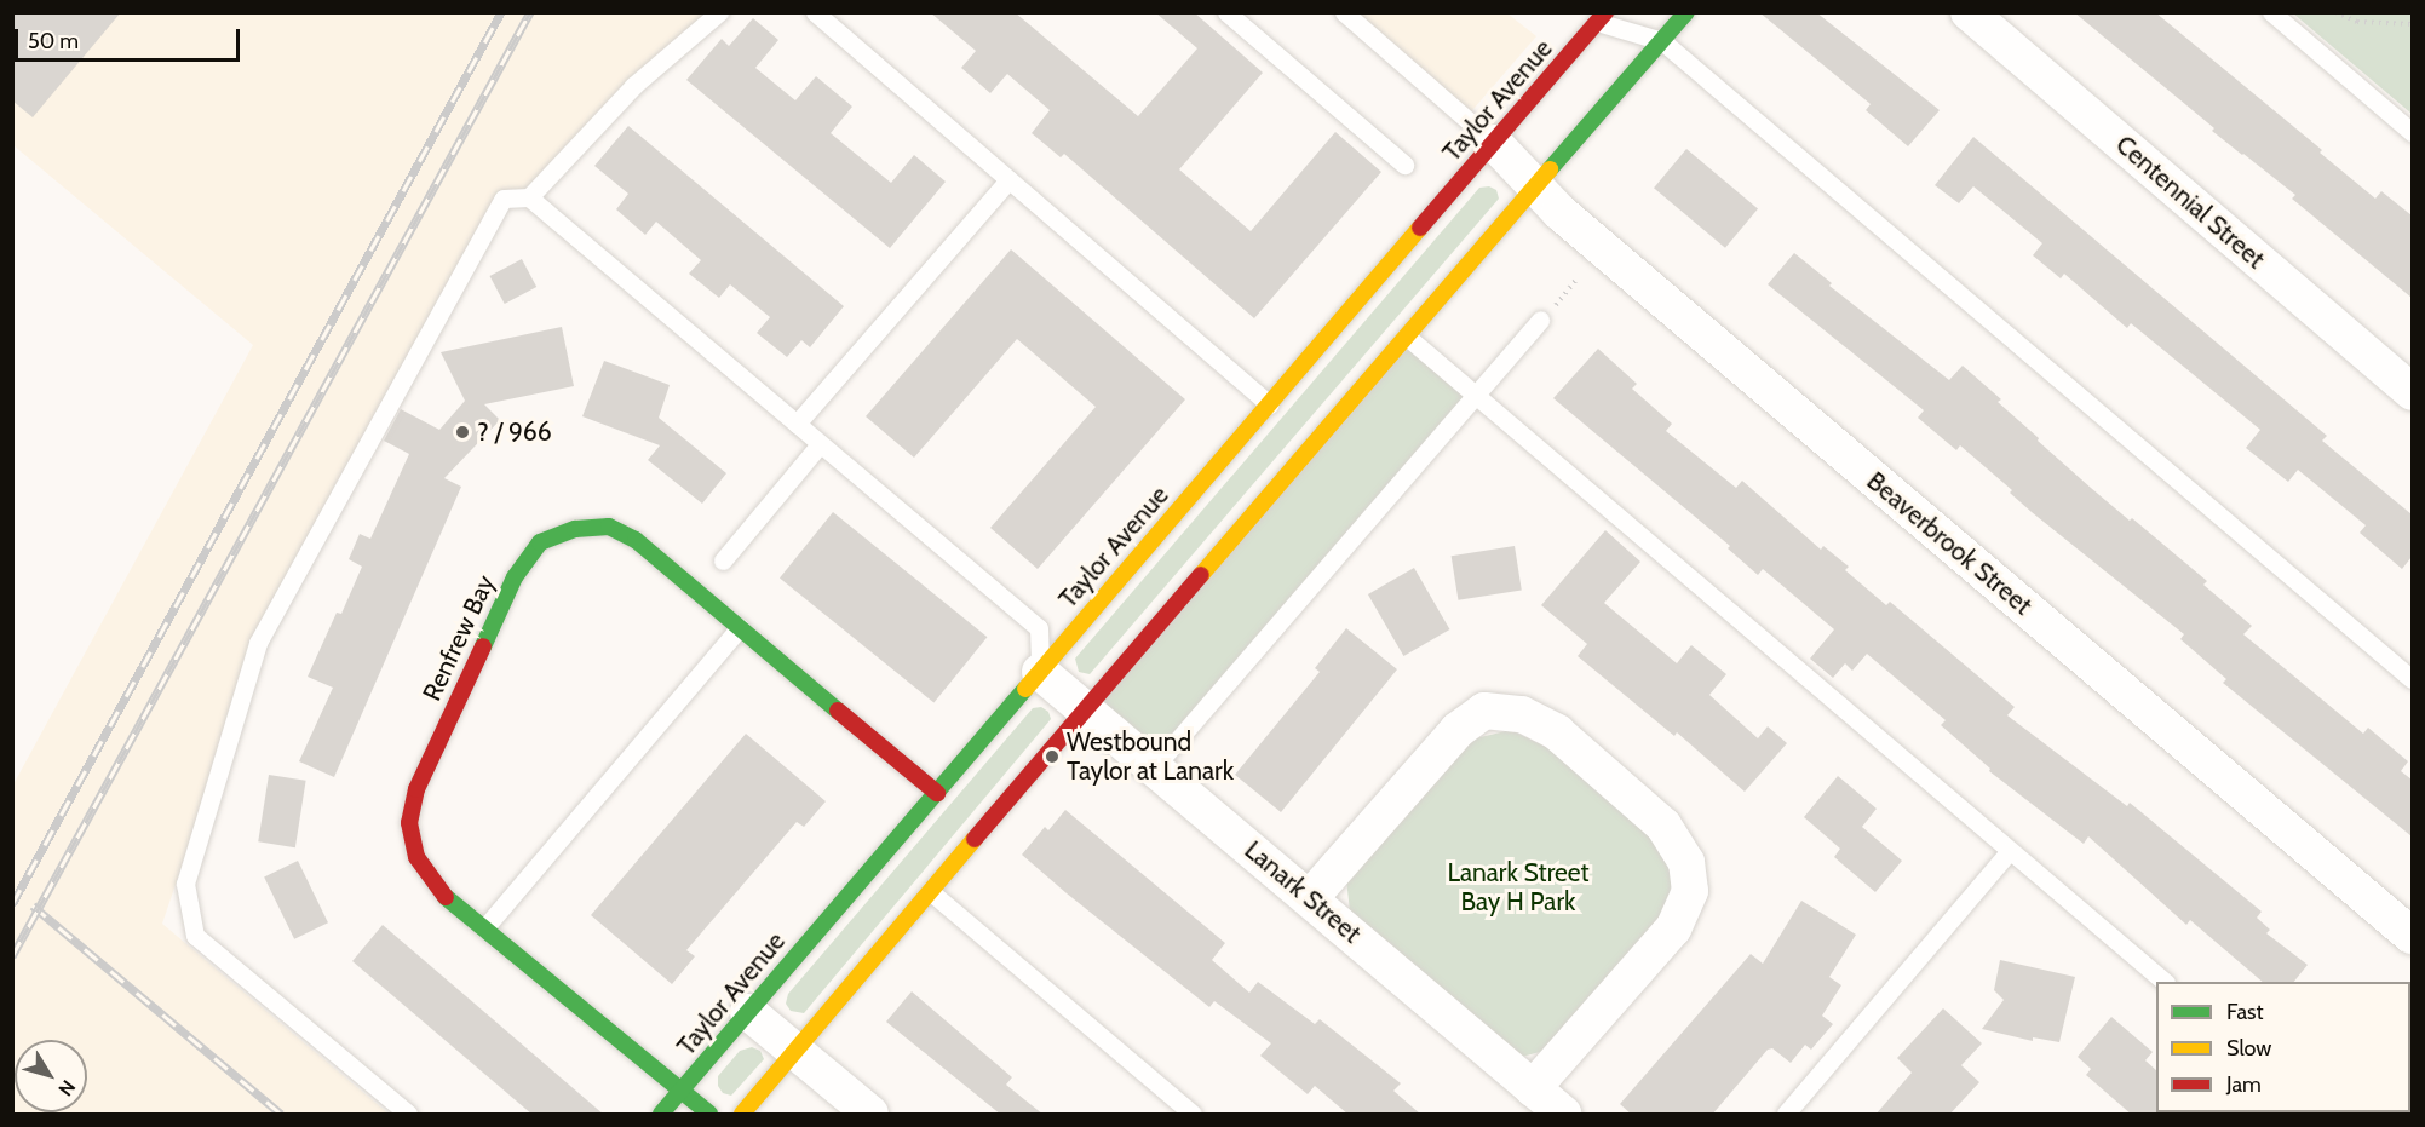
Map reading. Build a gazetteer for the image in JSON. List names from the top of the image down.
{
  "streets": {
    "main road": ["Taylor Avenue", "Renfrew Bay"],
    "street": ["Centennial Street", "Beaverbrook Street", "Lanark Street"]
  },
  "crossings": [
    ["Taylor Avenue", "Beaverbrook Street"],
    ["Taylor Avenue", "Renfrew Bay"],
    ["Taylor Avenue", "Lanark Street"]
  ],
  "parks": ["Lanark Street Bay H Park"],
  "places": ["? / 966", "Westbound Taylor at Lanark"],
  "legend": ["Fast", "Slow", "Jam"],
  "scale_bar": "50 m",
  "north": "bottom right"
}
